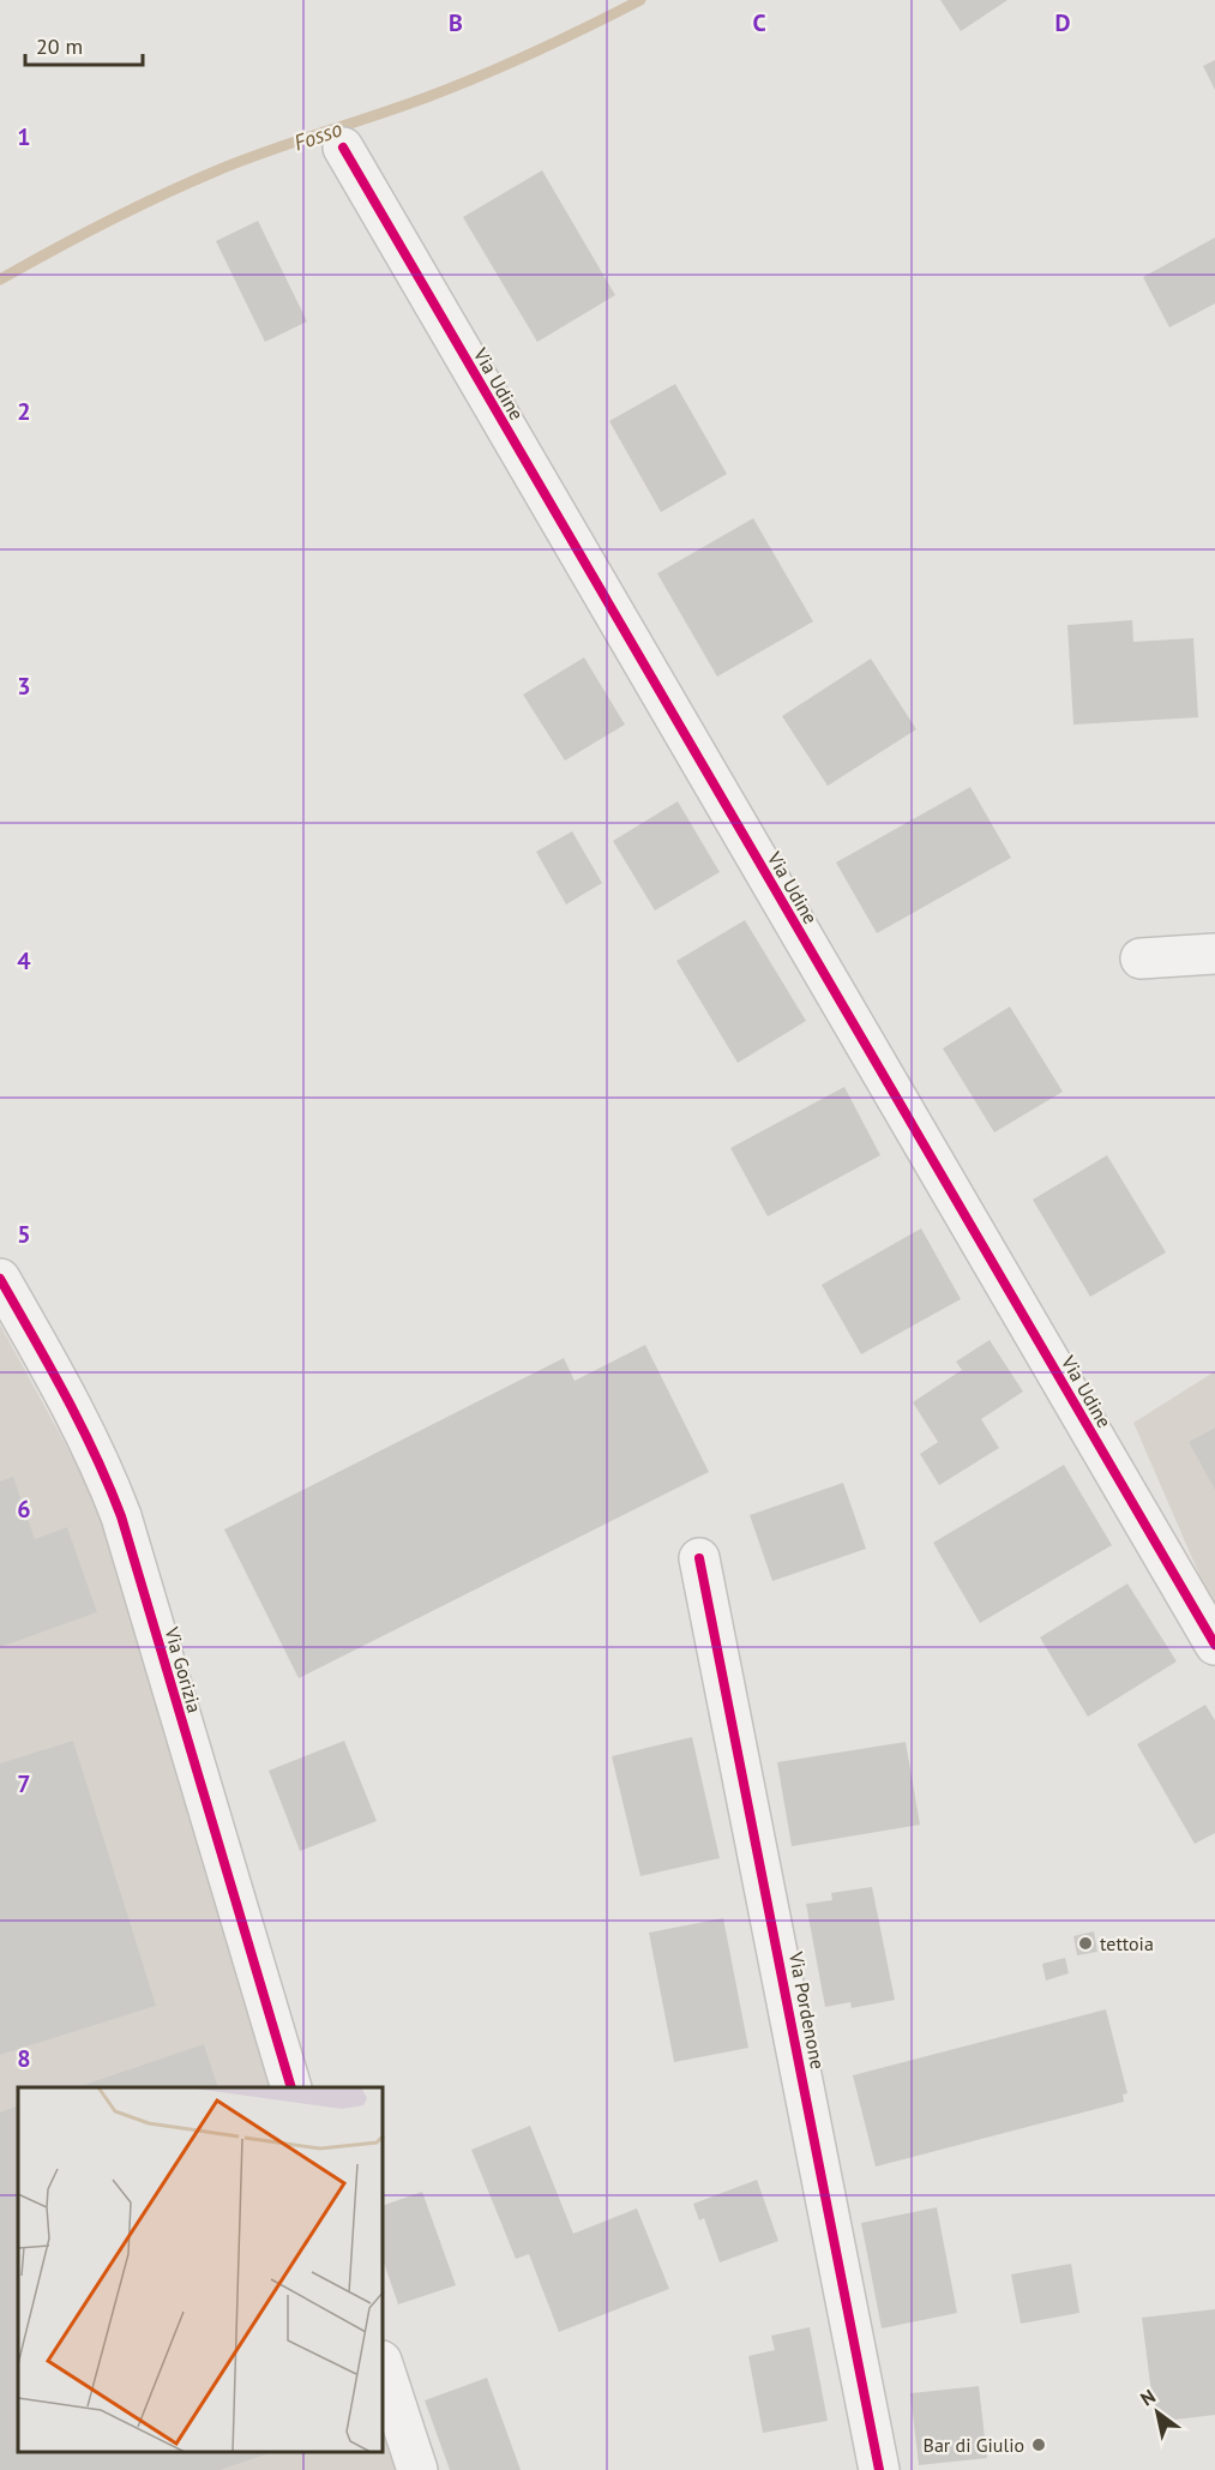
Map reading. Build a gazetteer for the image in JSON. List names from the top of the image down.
{
  "streets": {
    "street": ["Via Udine", "Via Gorizia", "Via Pordenone"]
  },
  "water": ["Fosso"],
  "places": ["tettoia", "Bar di Giulio"],
  "scale_bar": "20 m",
  "north": "top left",
  "grid": {
    "columns": ["B", "C", "D"],
    "rows": [
      "1",
      "2",
      "3",
      "4",
      "5",
      "6",
      "7",
      "8"
    ]
  }
}
